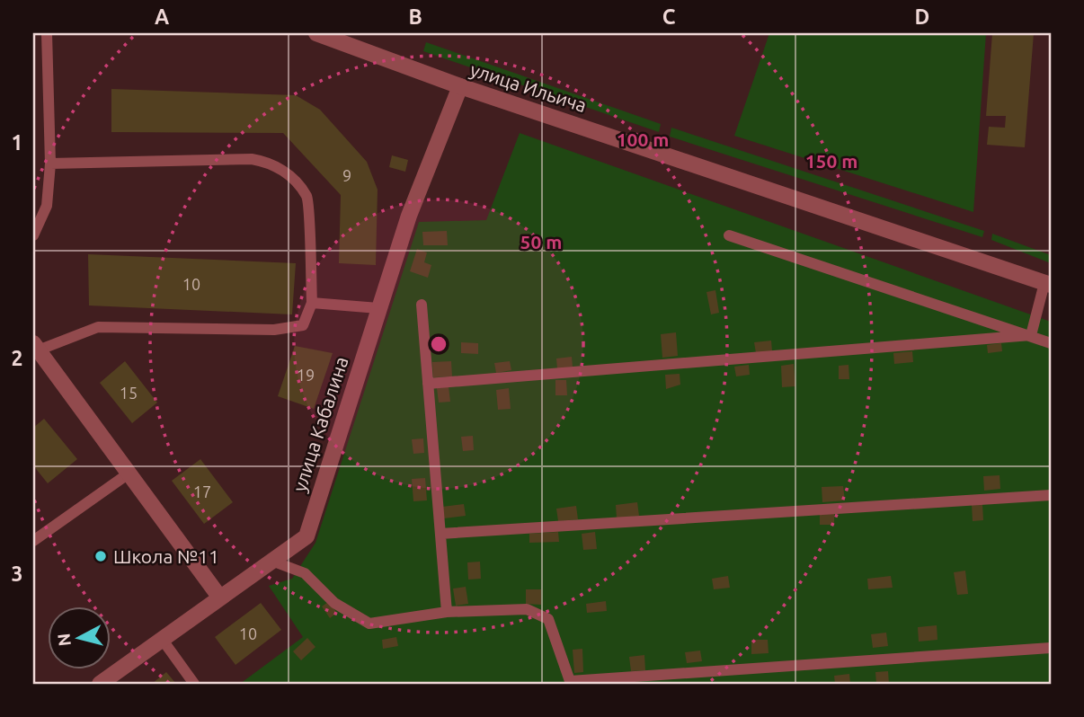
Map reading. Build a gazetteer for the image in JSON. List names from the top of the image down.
{
  "streets": {
    "street": ["улица Ильича", "улица Кабалина"]
  },
  "crossings": [
    ["улица Ильича", "улица Кабалина"]
  ],
  "places": ["Школа №11"],
  "house_numbers": [
    "9",
    "10",
    "19",
    "15",
    "17",
    "10"
  ],
  "north": "left",
  "grid": {
    "columns": [
      "A",
      "B",
      "C",
      "D"
    ],
    "rows": ["1", "2", "3"]
  },
  "rings": ["100 m", "150 m", "50 m"]
}
